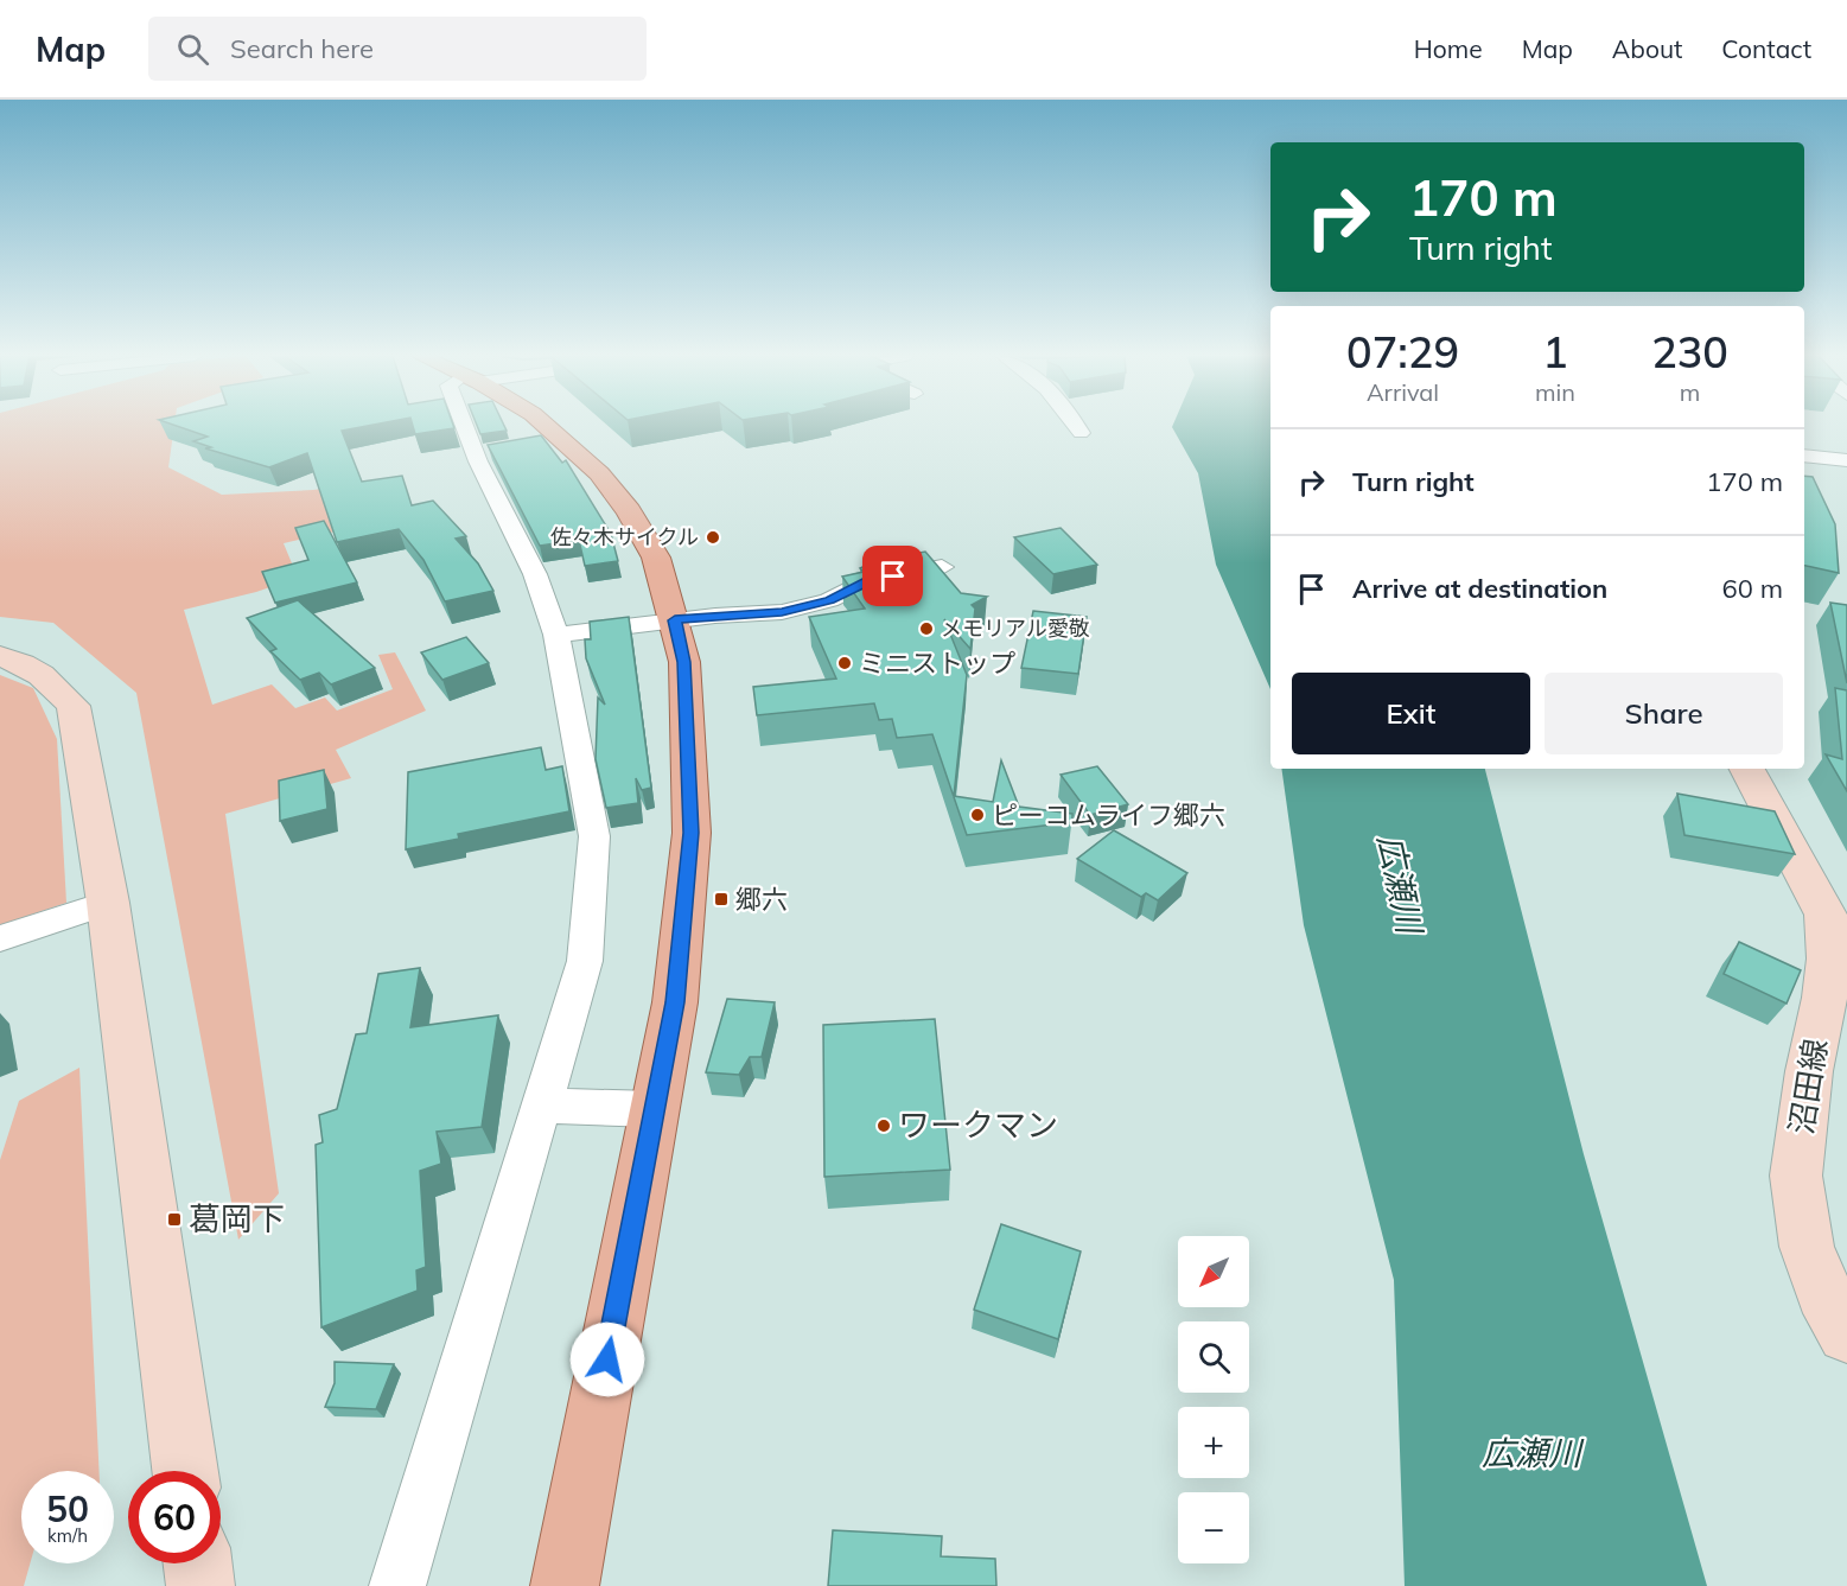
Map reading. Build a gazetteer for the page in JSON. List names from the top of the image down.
{
  "streets": {
    "street": ["沼田線"]
  },
  "water": ["広瀬川"],
  "places": {
    "other": [
      "佐々木サイクル",
      "メモリアル愛敬",
      "ミニストップ",
      "ピーコムライフ郷六",
      "ワークマン"
    ],
    "transit": ["郷六", "葛岡下"]
  },
  "north": "bottom left",
  "page": {
    "header": "Map",
    "search": "Search here",
    "nav": [
      "Home",
      "Map",
      "About",
      "Contact"
    ],
    "turn": ["170 m", "Turn right"],
    "eta": [
      "07:29",
      "Arrival",
      "1",
      "min",
      "230",
      "m"
    ],
    "list": [
      {
        "name": "Turn right",
        "value": "170 m"
      },
      {
        "name": "Arrive at destination",
        "value": "60 m"
      }
    ],
    "buttons": ["Exit", "Share"],
    "map_buttons": ["+", "−"],
    "speed": "50 km/h",
    "limit": "60"
  }
}
